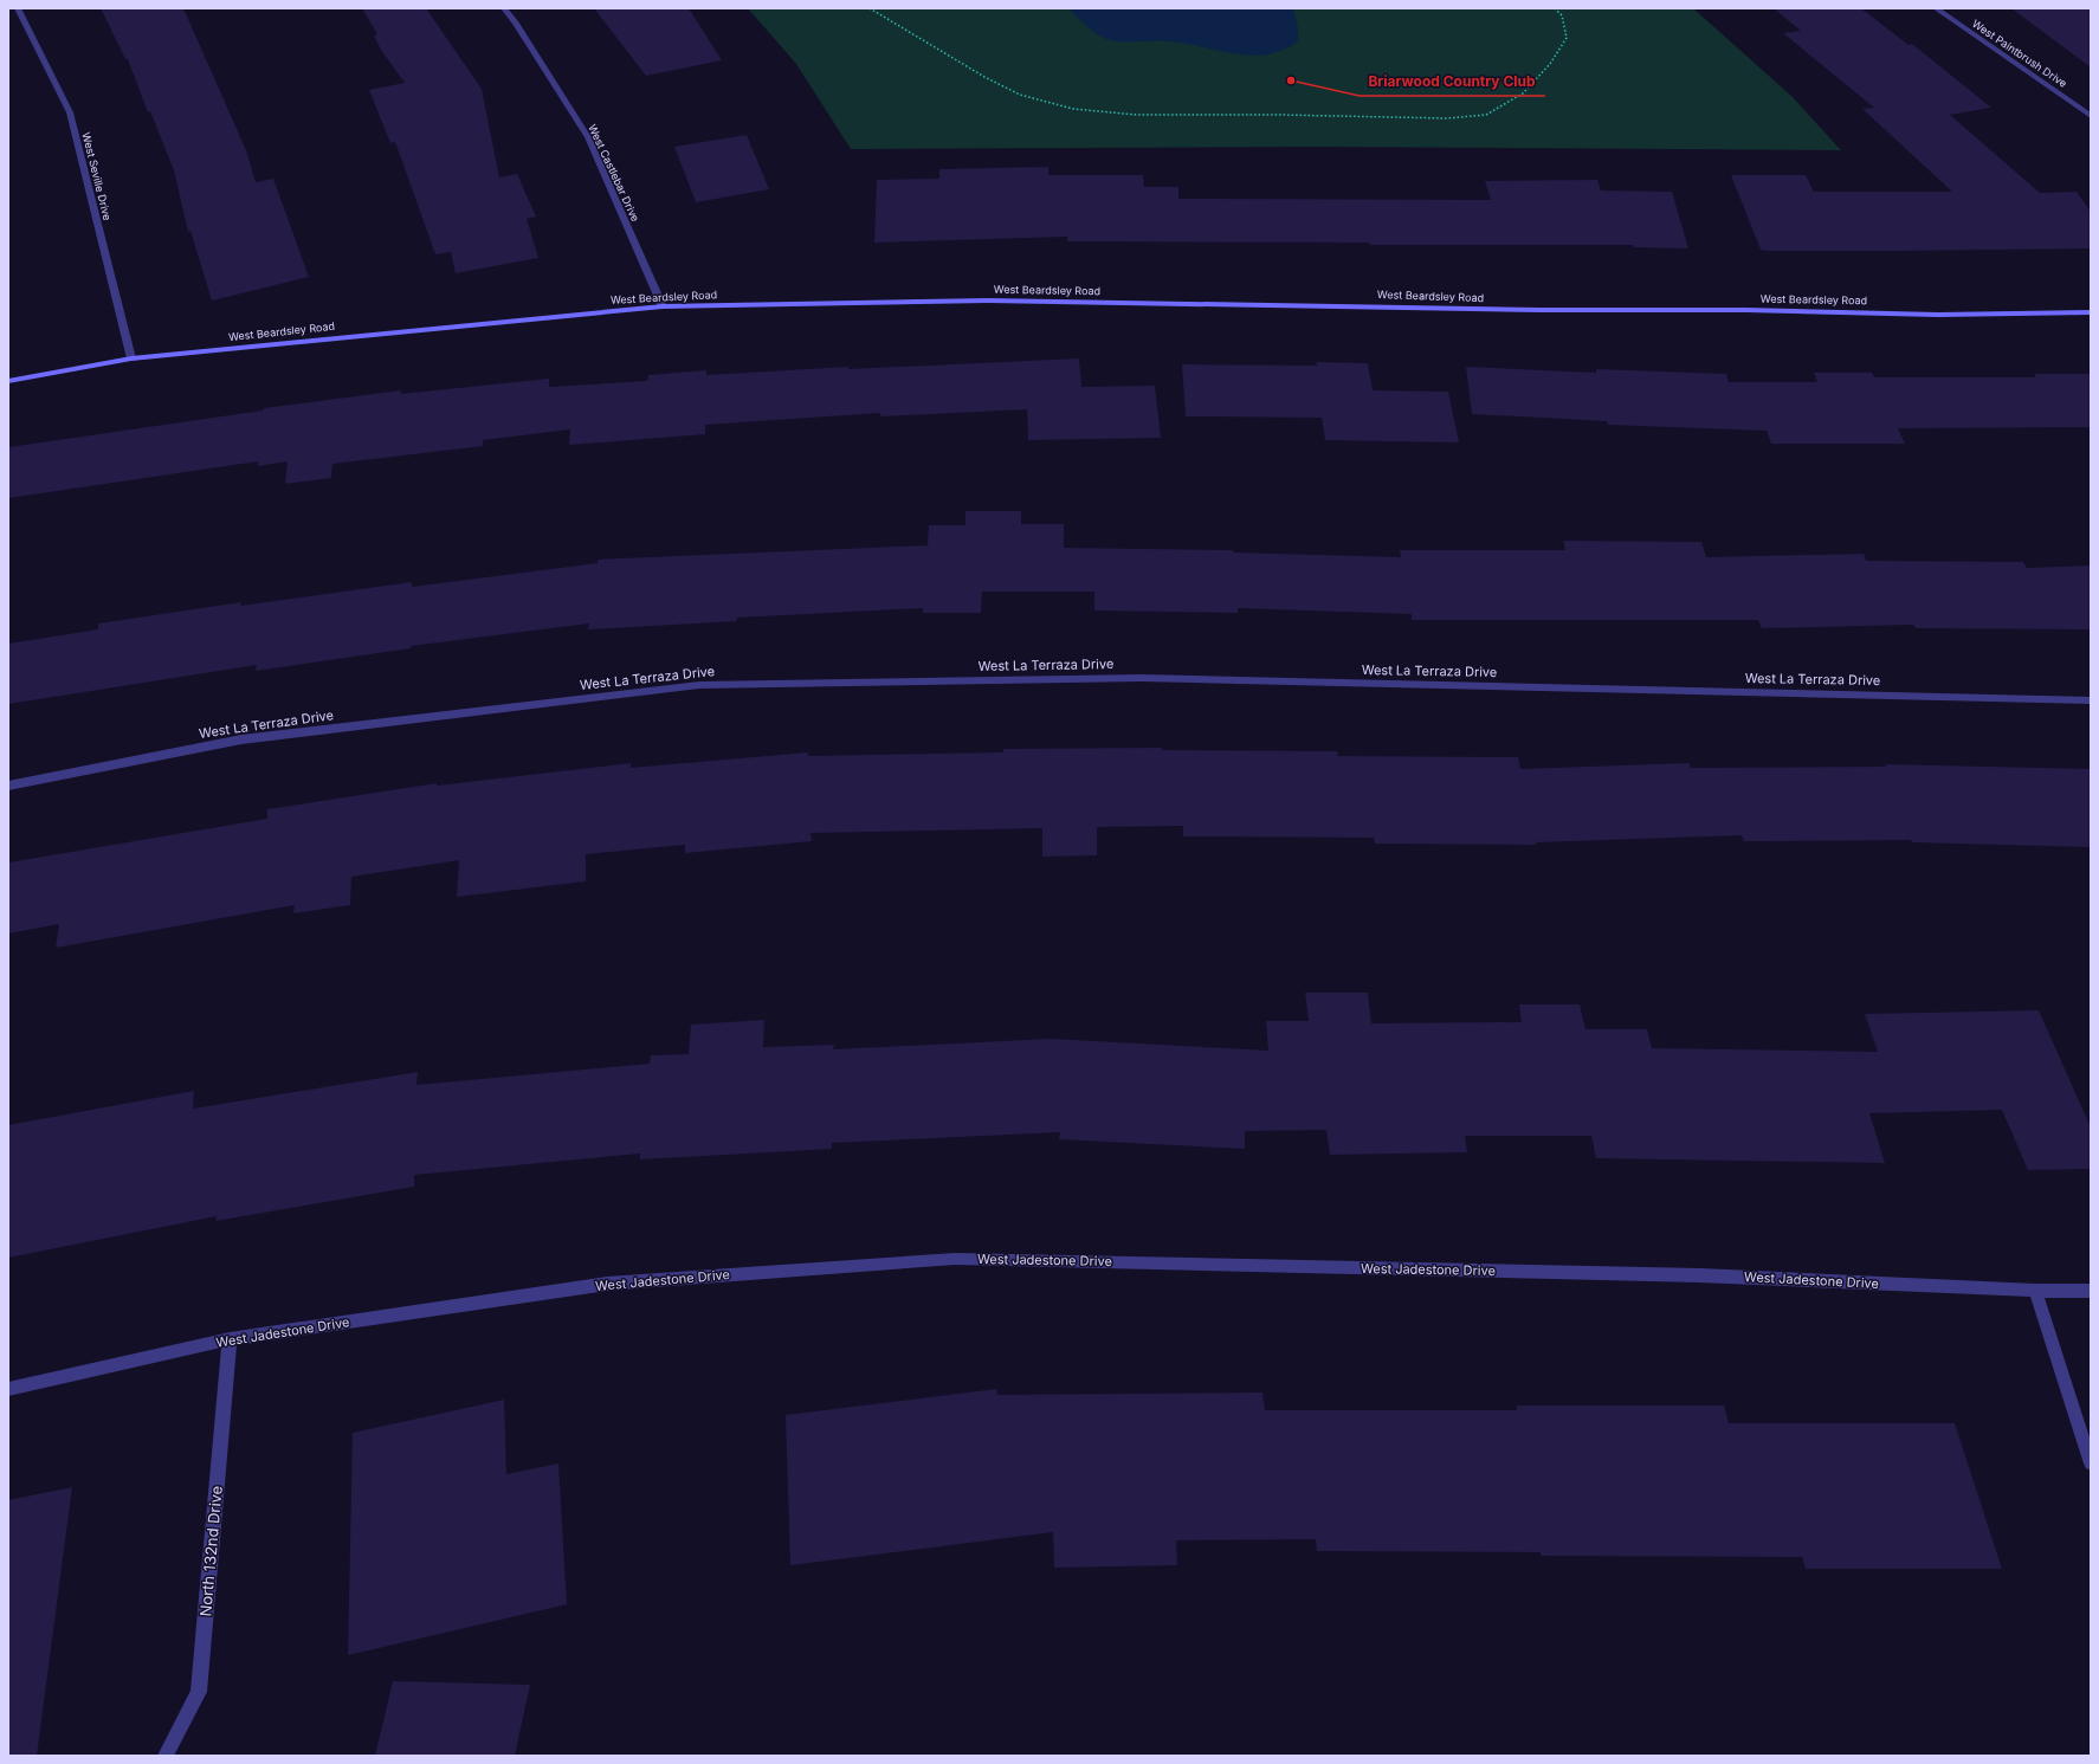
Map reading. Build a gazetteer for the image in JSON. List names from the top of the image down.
{
  "streets": {
    "street": [
      "West Paintbrush Drive",
      "West Castlebar Drive",
      "West Seville Drive",
      "West Beardsley Road",
      "West La Terraza Drive",
      "West Jadestone Drive",
      "North 132nd Drive"
    ]
  },
  "crossings": [
    ["West Castlebar Drive", "West Beardsley Road"],
    ["West Seville Drive", "West Beardsley Road"],
    ["West Jadestone Drive", "North 132nd Drive"]
  ],
  "places": ["Briarwood Country Club"]
}
